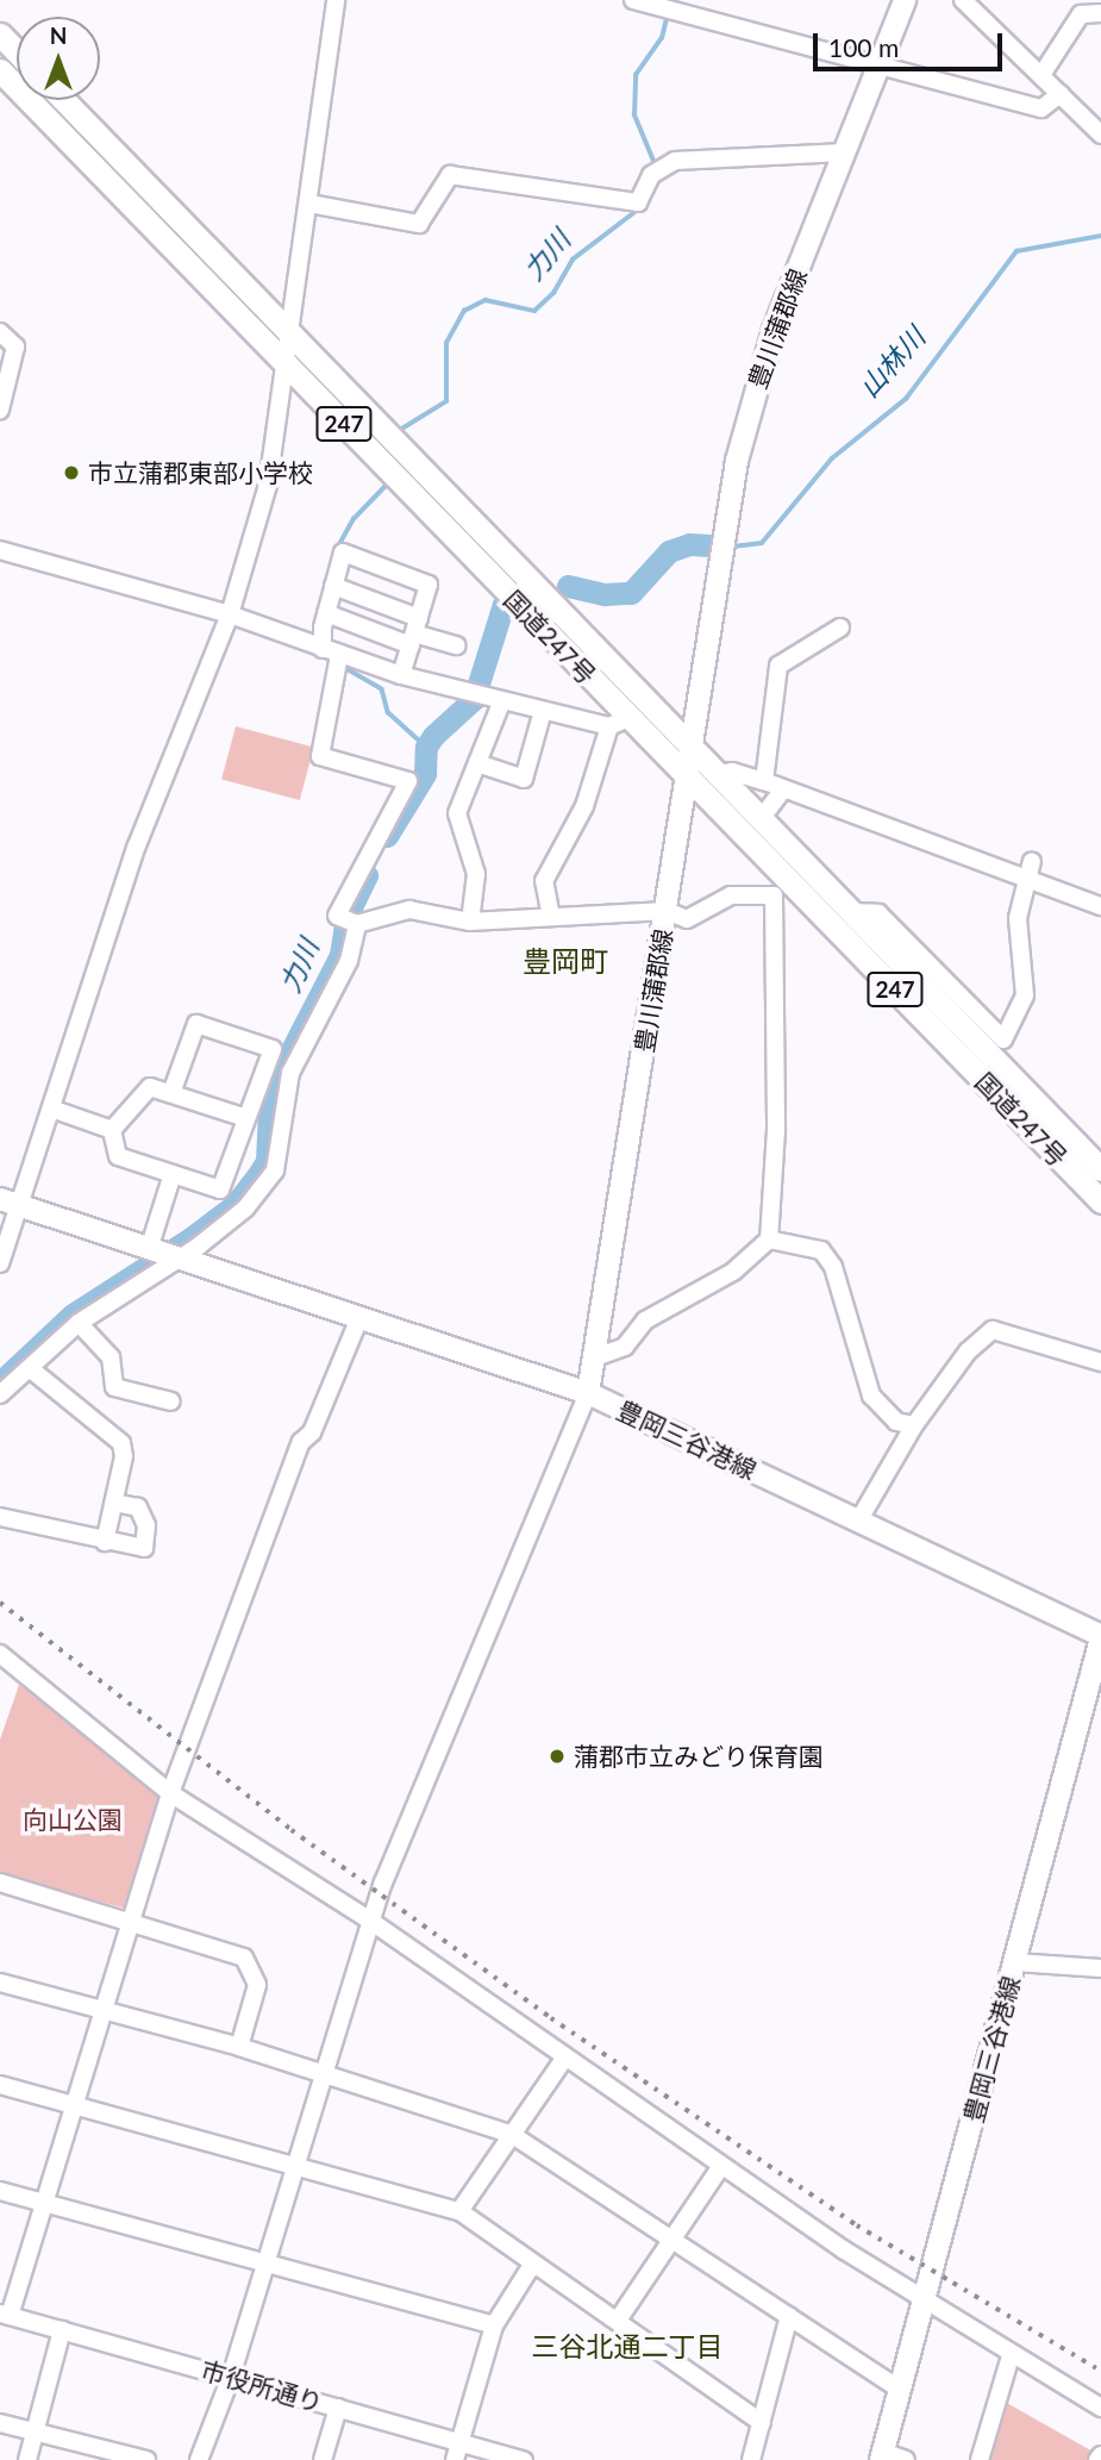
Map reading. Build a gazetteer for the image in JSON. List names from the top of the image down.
{
  "streets": {
    "highway": ["247", "国道247号"],
    "main road": ["豊川蒲郡線", "豊岡三谷港線"],
    "street": ["市役所通り"]
  },
  "crossings": [
    ["豊川蒲郡線", "国道247号"],
    ["豊川蒲郡線", "豊岡三谷港線"]
  ],
  "districts": ["豊岡町", "三谷北通二丁目"],
  "water": ["力川", "山林川"],
  "parks": ["向山公園"],
  "places": ["市立蒲郡東部小学校", "蒲郡市立みどり保育園"],
  "scale_bar": "100 m",
  "north": "top"
}
